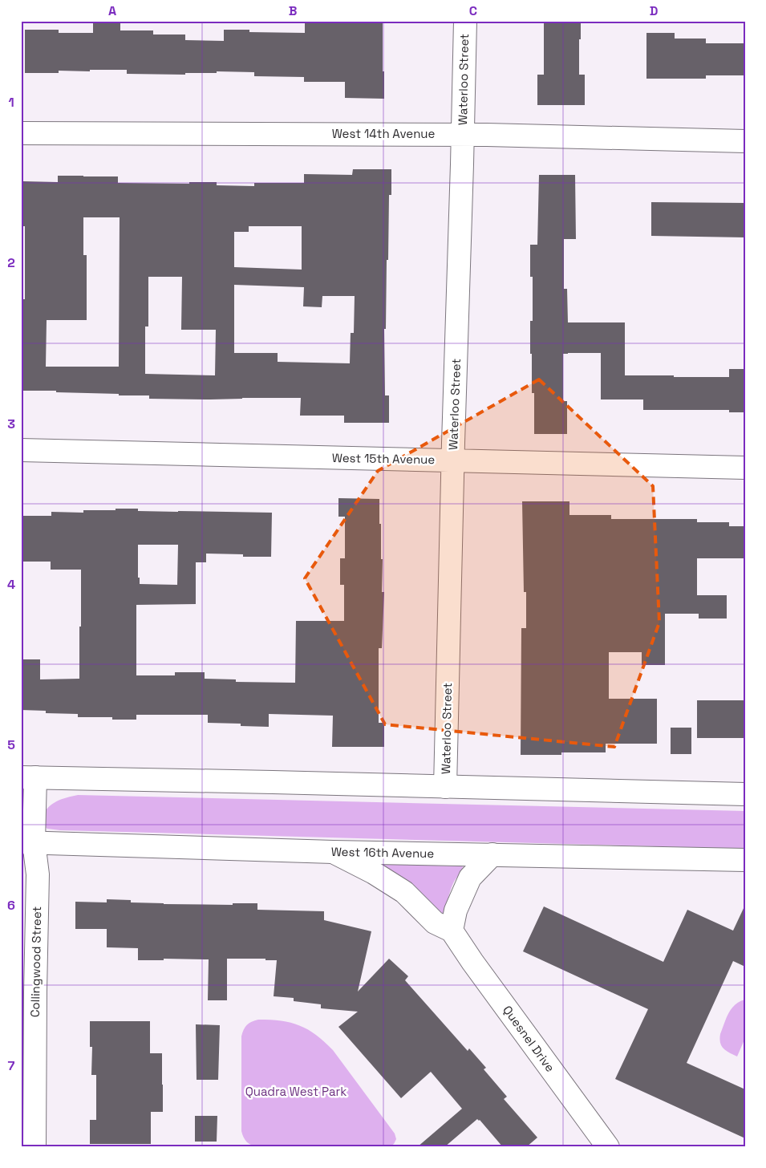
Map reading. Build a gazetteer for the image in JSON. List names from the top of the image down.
{
  "streets": {
    "street": [
      "Waterloo Street",
      "West 14th Avenue",
      "West 15th Avenue",
      "West 16th Avenue",
      "Collingwood Street",
      "Quesnel Drive"
    ]
  },
  "crossings": [
    ["Waterloo Street", "West 14th Avenue"],
    ["Waterloo Street", "West 15th Avenue"],
    ["West 16th Avenue", "Collingwood Street"],
    ["West 16th Avenue", "Quesnel Drive"]
  ],
  "parks": ["Quadra West Park"],
  "grid": {
    "columns": [
      "A",
      "B",
      "C",
      "D"
    ],
    "rows": [
      "1",
      "2",
      "3",
      "4",
      "5",
      "6",
      "7"
    ]
  }
}
